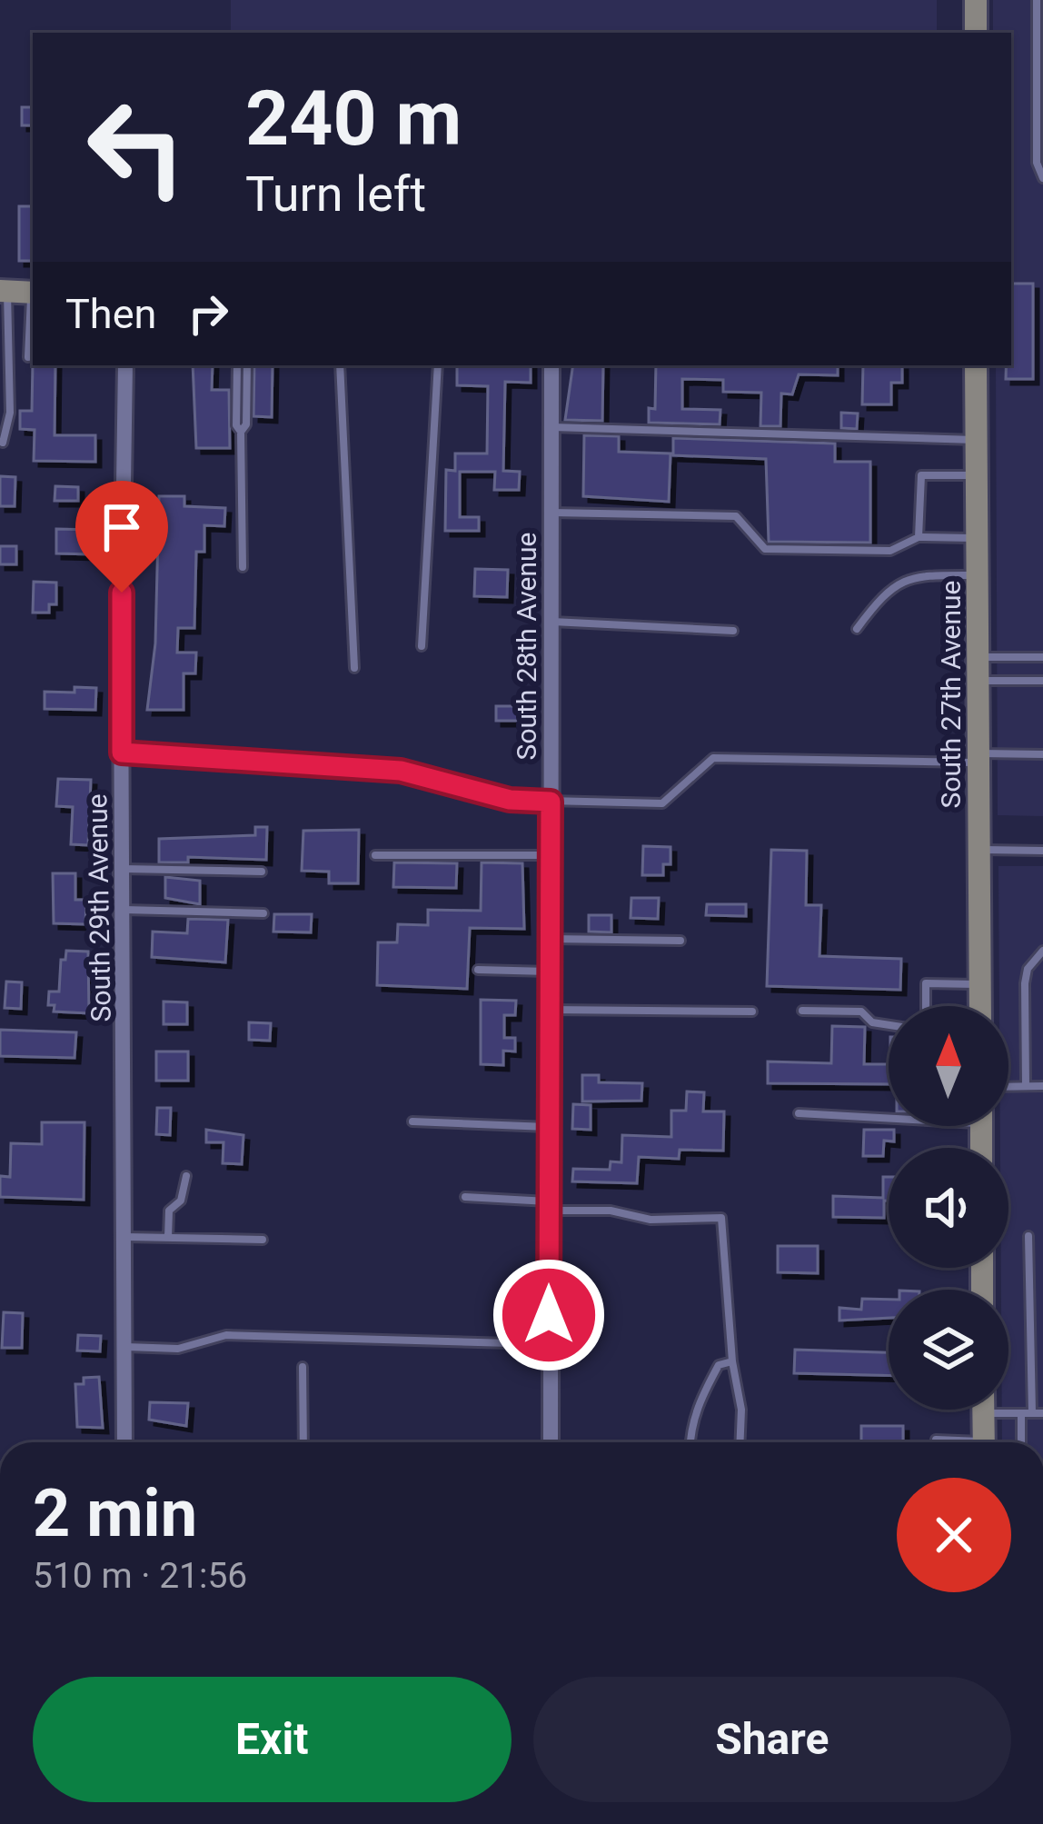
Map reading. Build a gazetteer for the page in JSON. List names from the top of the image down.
{
  "streets": {
    "main road": ["South 27th Avenue"],
    "street": ["South 28th Avenue", "South 29th Avenue"]
  },
  "north": "top",
  "page": {
    "turn": ["240 m", "Turn left"],
    "then": "Then",
    "heading": ["2 min", "510 m · 21:56"],
    "buttons": ["Exit", "Share"]
  }
}
